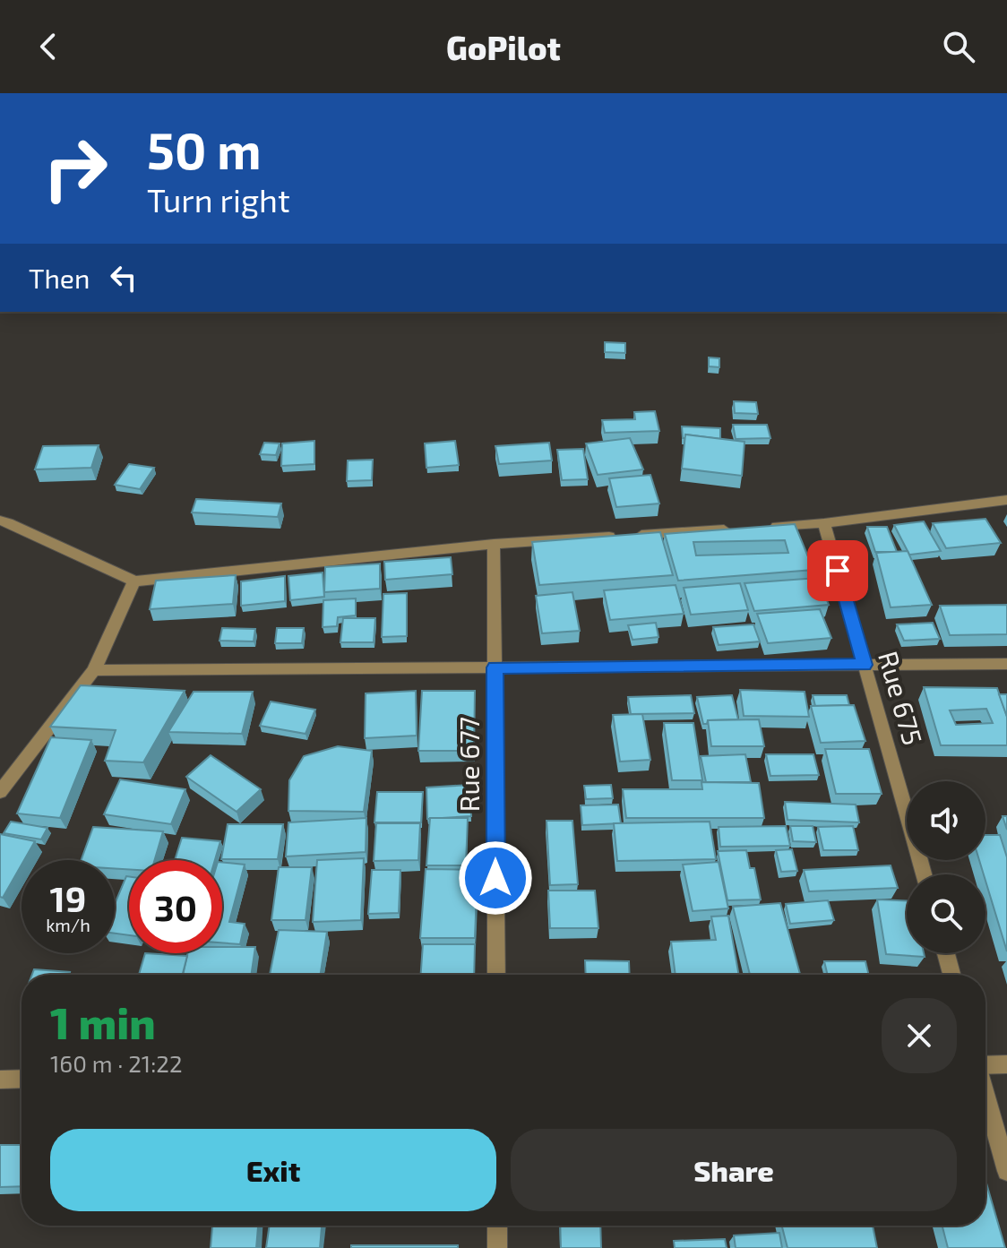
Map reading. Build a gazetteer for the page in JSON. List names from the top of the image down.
{
  "streets": {
    "street": ["Rue 675", "Rue 677"]
  },
  "page": {
    "header": "GoPilot",
    "turn": ["50 m", "Turn right"],
    "then": "Then",
    "speed": "19 km/h",
    "limit": "30",
    "heading": ["1 min", "160 m · 21:22"],
    "buttons": ["Exit", "Share"]
  }
}
